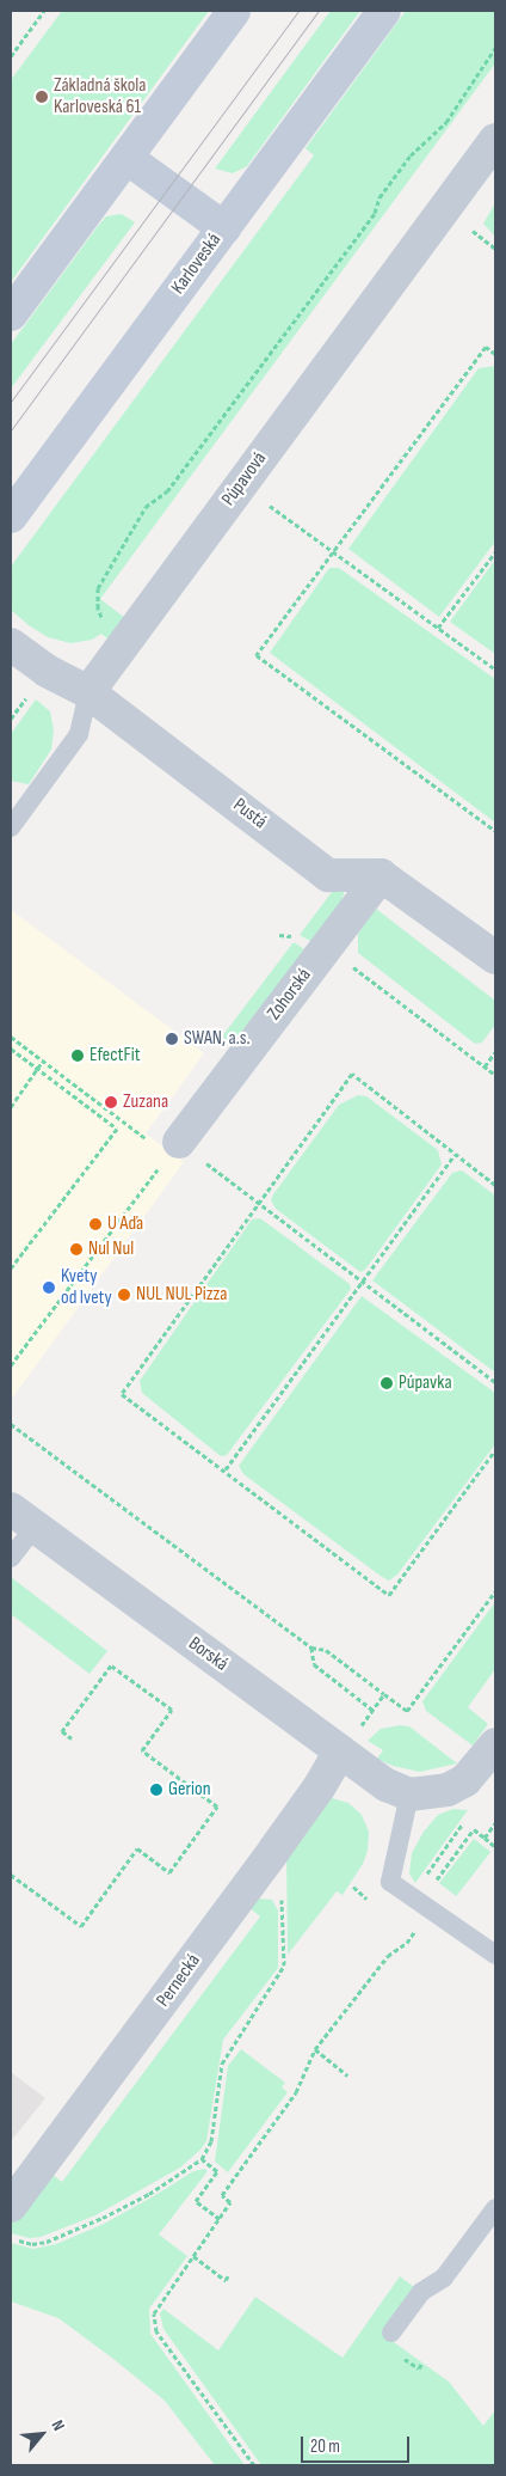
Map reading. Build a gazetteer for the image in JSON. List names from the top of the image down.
{
  "streets": {
    "main road": ["Karloveská"],
    "street": [
      "Púpavová",
      "Pustá",
      "Zohorská",
      "Borská",
      "Pernecká"
    ]
  },
  "crossings": [
    ["Púpavová", "Pustá"],
    ["Pustá", "Zohorská"],
    ["Borská", "Pernecká"]
  ],
  "places": [
    "Základná škola Karloveská 61",
    "SWAN, a.s.",
    "EfectFit",
    "Zuzana",
    "U Aďa",
    "Nul Nul",
    "Kvety od Ivety",
    "NUL NUL Pizza",
    "Púpavka",
    "Gerion"
  ],
  "scale_bar": "20 m",
  "north": "top right"
}
